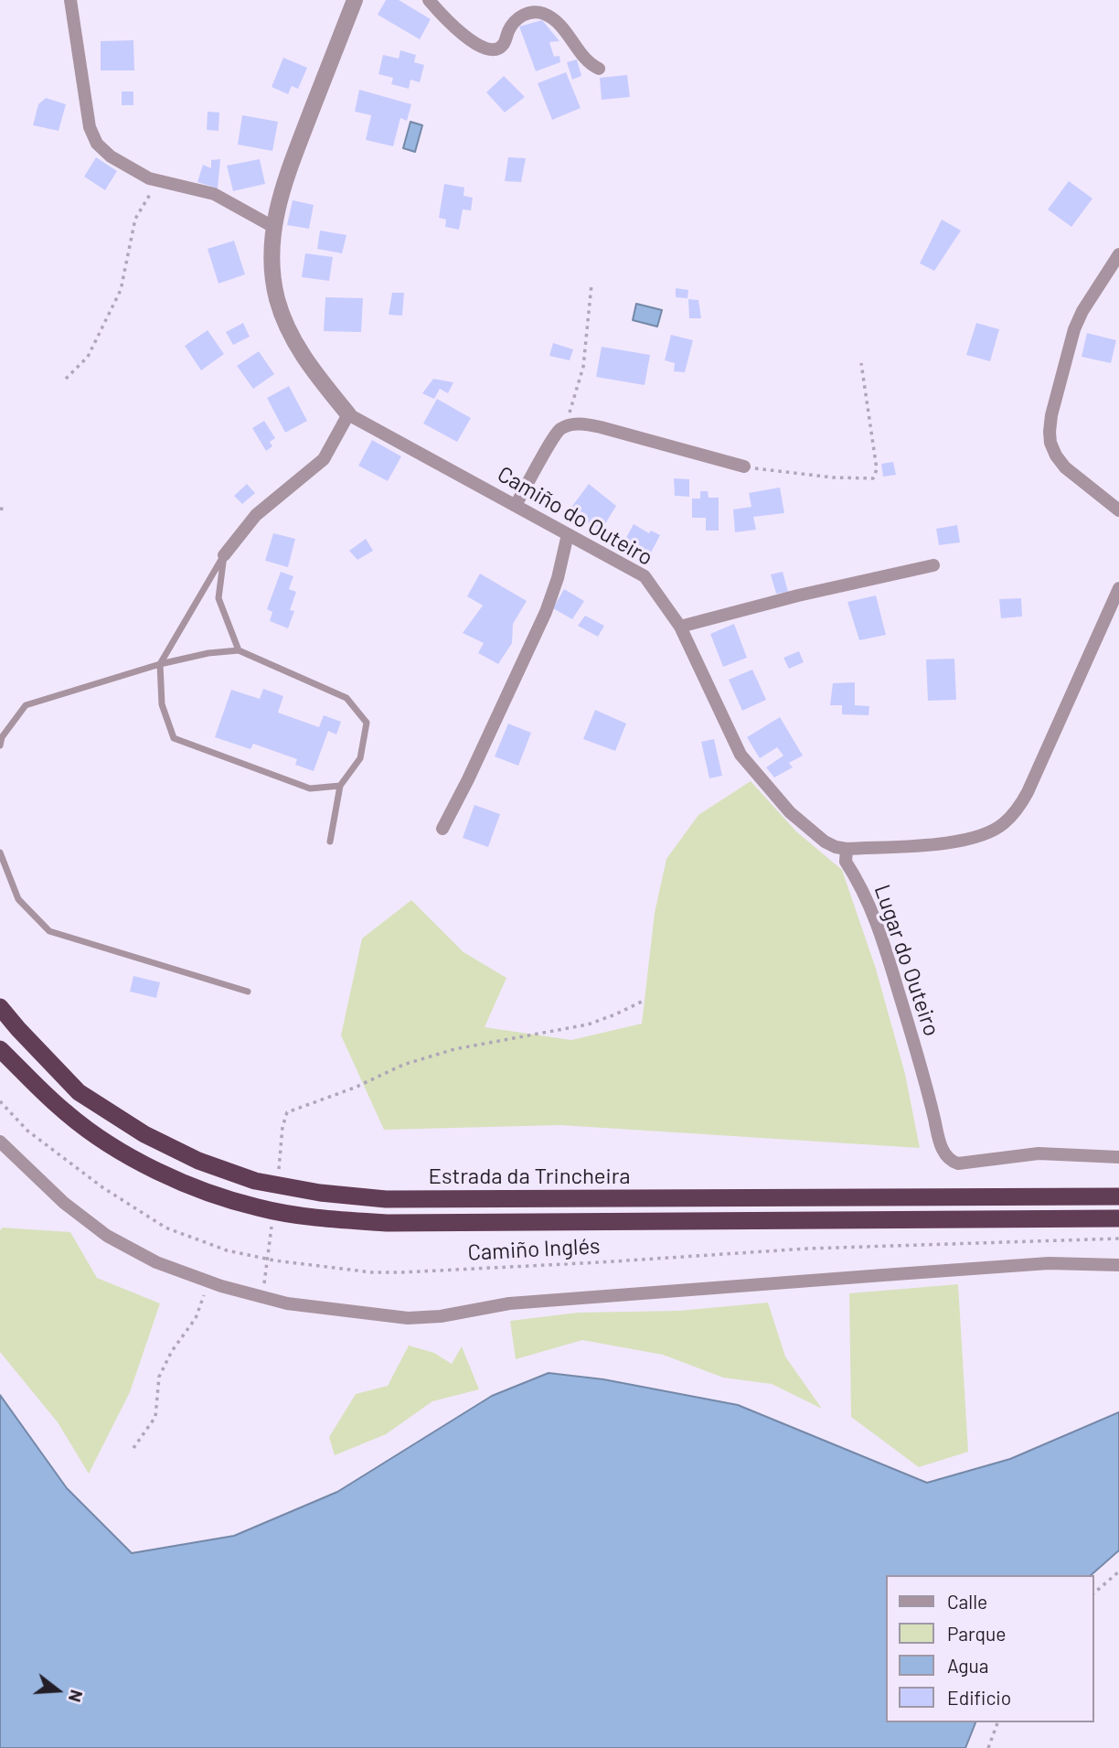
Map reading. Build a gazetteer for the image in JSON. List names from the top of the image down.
{
  "streets": {
    "highway": ["Estrada da Trincheira"],
    "street": ["Camiño do Outeiro", "Lugar do Outeiro"],
    "path": ["Camiño Inglés"]
  },
  "crossings": [
    ["Camiño do Outeiro", "Lugar do Outeiro"]
  ],
  "legend": [
    "Calle",
    "Parque",
    "Agua",
    "Edificio"
  ],
  "north": "right"
}
